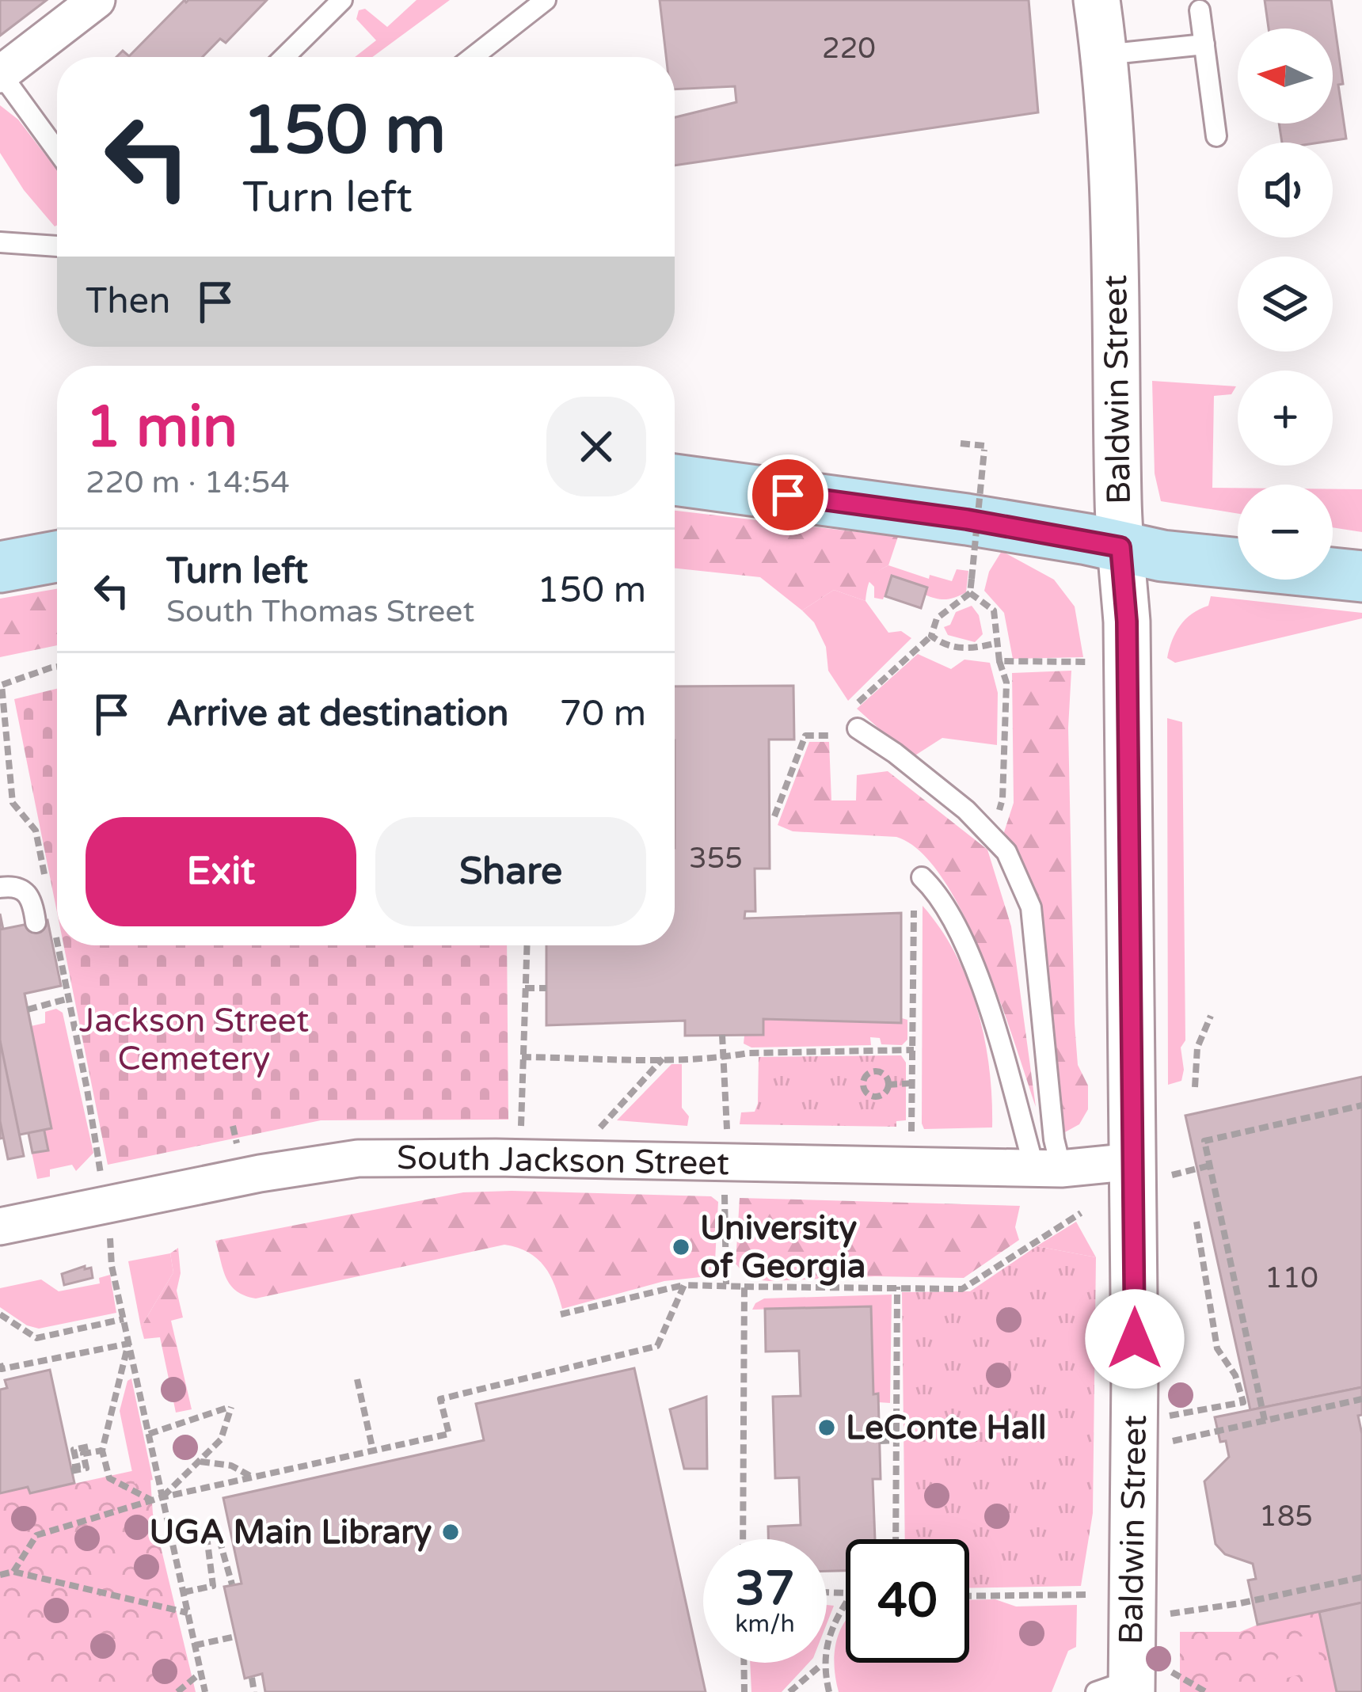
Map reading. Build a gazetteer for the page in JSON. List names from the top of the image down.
{
  "streets": {
    "street": ["Baldwin Street", "South Jackson Street"]
  },
  "crossings": [
    ["Baldwin Street", "South Jackson Street"]
  ],
  "parks": ["Jackson Street Cemetery"],
  "places": ["University of Georgia", "LeConte Hall", "UGA Main Library"],
  "house_numbers": [
    "220",
    "355",
    "110",
    "185"
  ],
  "north": "left",
  "page": {
    "map_buttons": ["+", "−"],
    "turn": ["150 m", "Turn left"],
    "then": "Then",
    "heading": ["1 min", "220 m · 14:54"],
    "list": [
      {
        "name": "Turn left",
        "note": "South Thomas Street",
        "value": "150 m"
      },
      {
        "name": "Arrive at destination",
        "value": "70 m"
      }
    ],
    "buttons": ["Exit", "Share"],
    "speed": "37 km/h",
    "limit": "40"
  }
}
